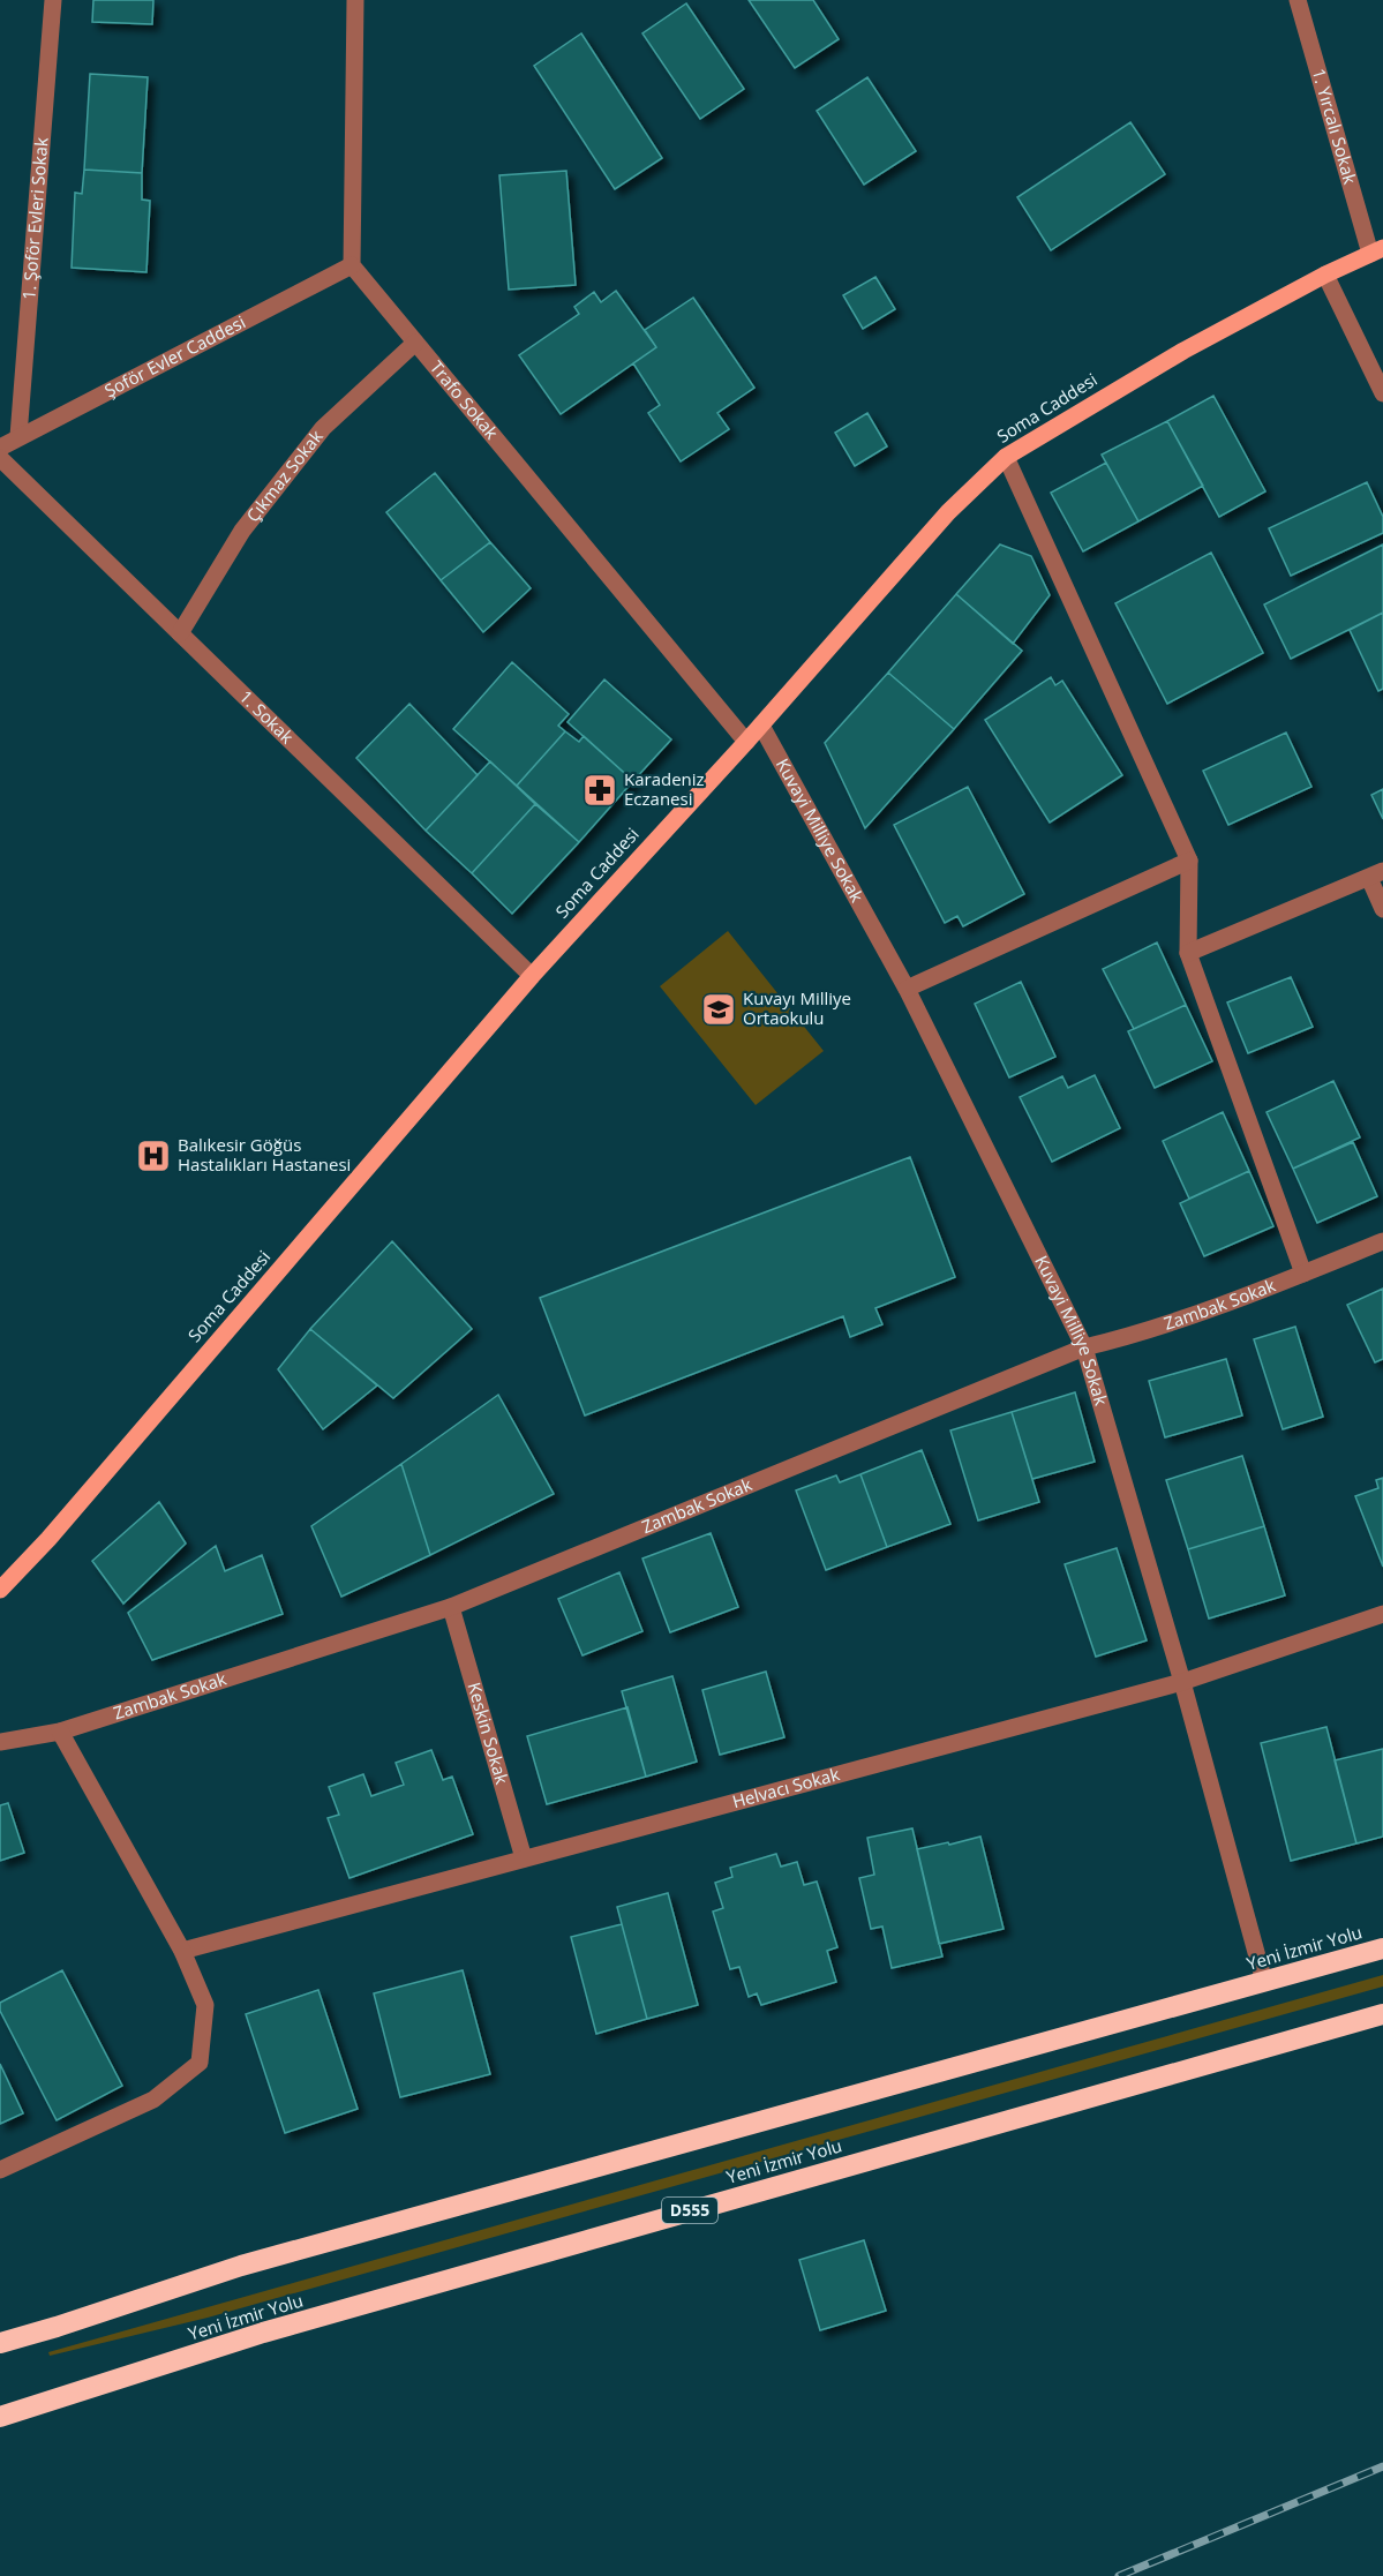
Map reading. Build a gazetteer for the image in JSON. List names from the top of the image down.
{
  "streets": {
    "highway": ["Yeni İzmir Yolu", "D555"],
    "main road": ["Soma Caddesi"],
    "street": [
      "1. Yırcalı Sokak",
      "1. Şoför Evleri Sokak",
      "Şoför Evler Caddesi",
      "Trafo Sokak",
      "Çıkmaz Sokak",
      "1. Sokak",
      "Kuvayi Milliye Sokak",
      "Zambak Sokak",
      "Keskin Sokak",
      "Helvacı Sokak"
    ]
  },
  "crossings": [
    ["1. Yırcalı Sokak", "Soma Caddesi"],
    ["1. Şoför Evleri Sokak", "Şoför Evler Caddesi"],
    ["Şoför Evler Caddesi", "Trafo Sokak"],
    ["Trafo Sokak", "Soma Caddesi"],
    ["Trafo Sokak", "Çıkmaz Sokak"],
    ["Soma Caddesi", "1. Sokak"],
    ["Soma Caddesi", "Kuvayi Milliye Sokak"],
    ["Çıkmaz Sokak", "1. Sokak"],
    ["Kuvayi Milliye Sokak", "Zambak Sokak"],
    ["Kuvayi Milliye Sokak", "Helvacı Sokak"],
    ["Kuvayi Milliye Sokak", "Yeni İzmir Yolu"],
    ["Zambak Sokak", "Keskin Sokak"],
    ["Keskin Sokak", "Helvacı Sokak"]
  ],
  "places": {
    "pharmacy": ["Karadeniz Eczanesi"],
    "school or university": ["Kuvayı Milliye Ortaokulu"],
    "hospital": ["Balıkesir Göğüs Hastalıkları Hastanesi"]
  }
}
